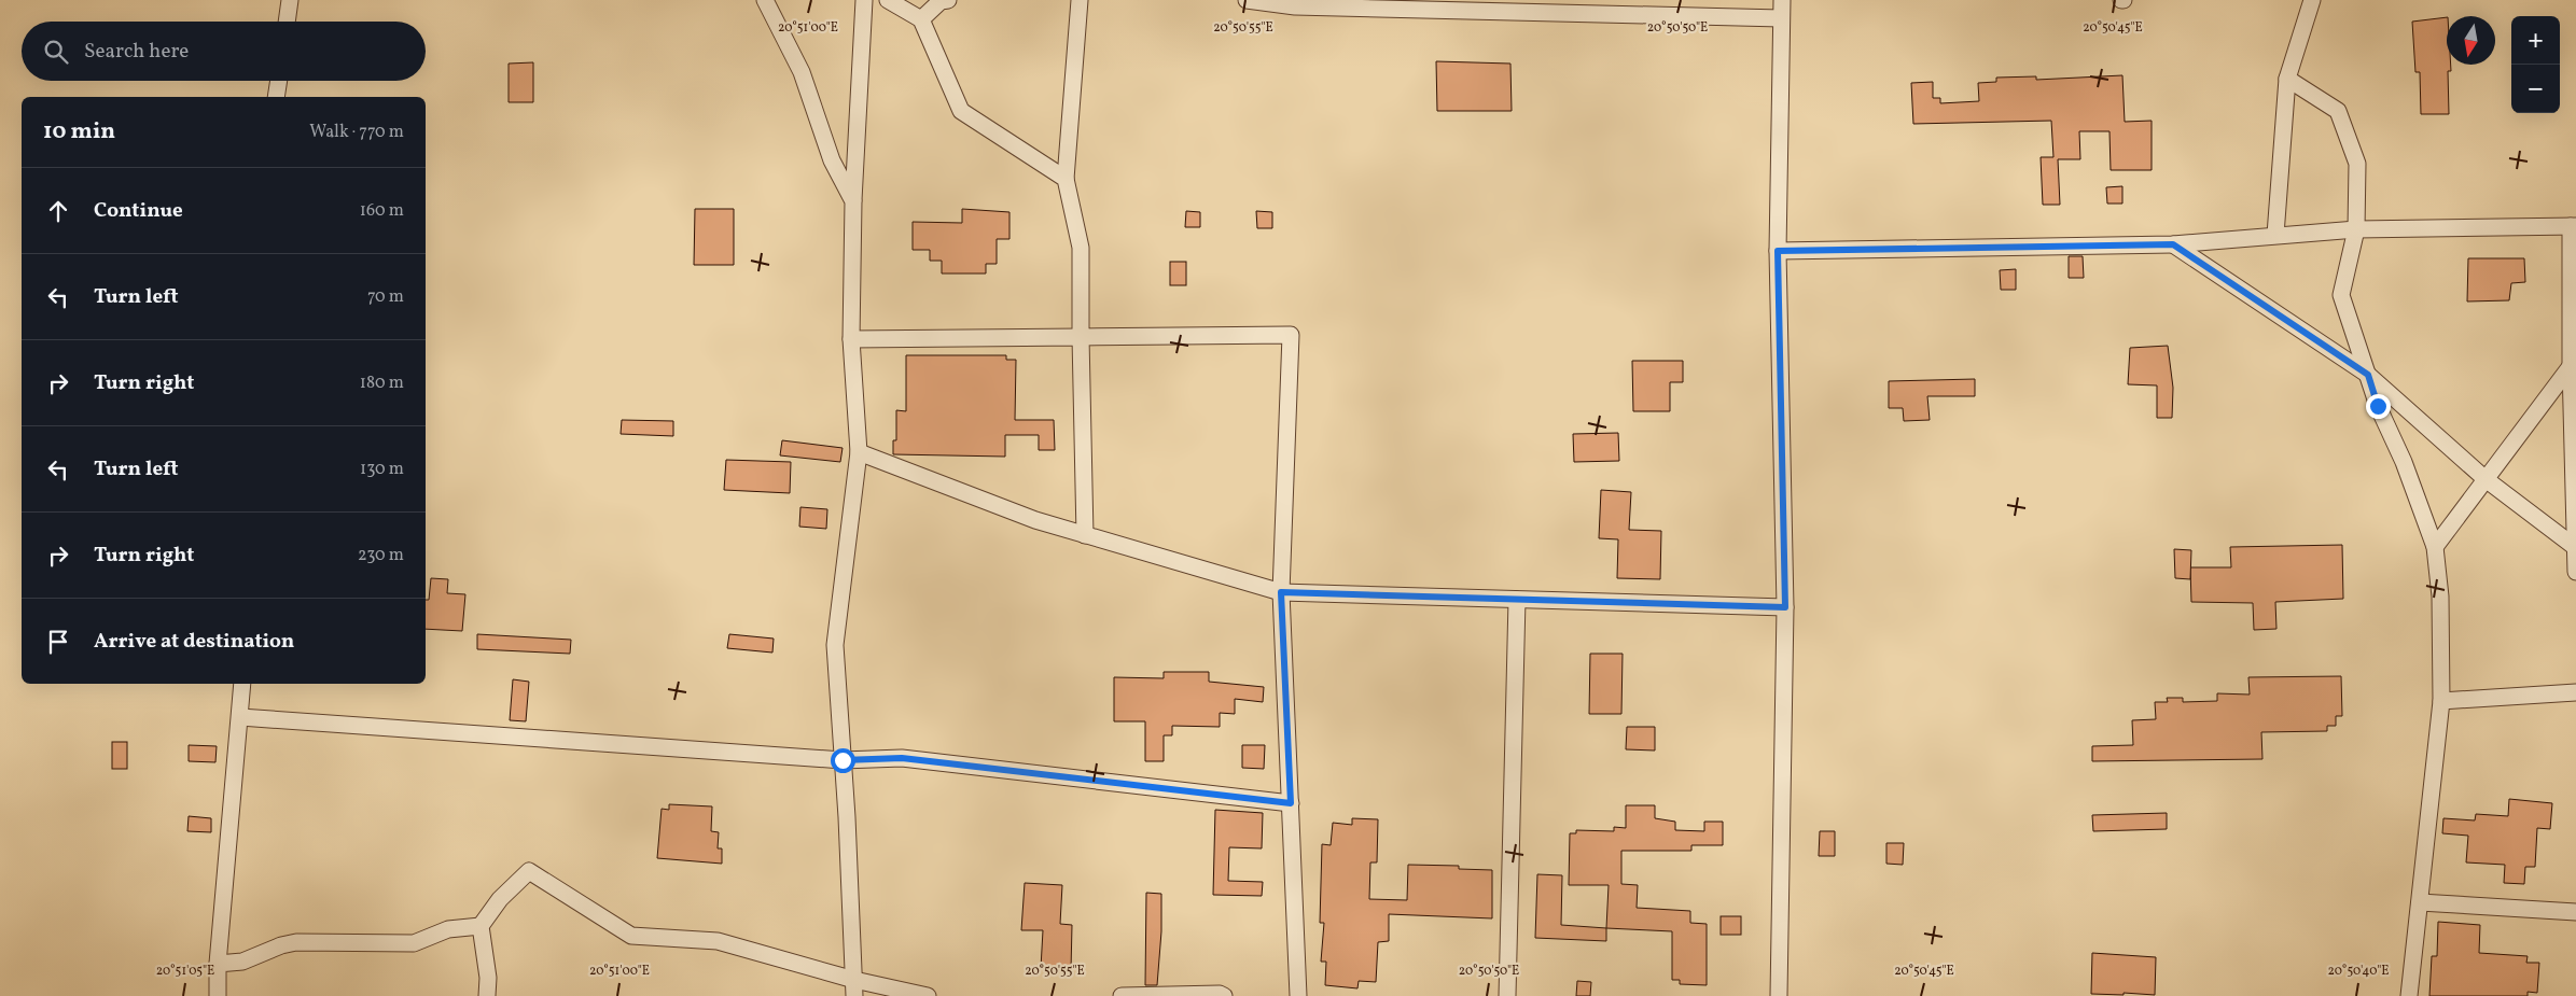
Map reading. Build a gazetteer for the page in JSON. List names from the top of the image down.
{
  "north": "bottom",
  "page": {
    "map_buttons": ["+", "−"],
    "search": "Search here",
    "heading": ["10 min", "Walk · 770 m"],
    "list": [
      ["Continue", "160 m"],
      ["Turn left", "70 m"],
      ["Turn right", "180 m"],
      ["Turn left", "130 m"],
      ["Turn right", "230 m"],
      "Arrive at destination"
    ]
  },
  "coordinates": [
    "20°51'00\"E",
    "20°50'55\"E",
    "20°50'50\"E",
    "20°50'45\"E",
    "20°51'05\"E",
    "20°50'40\"E"
  ]
}
